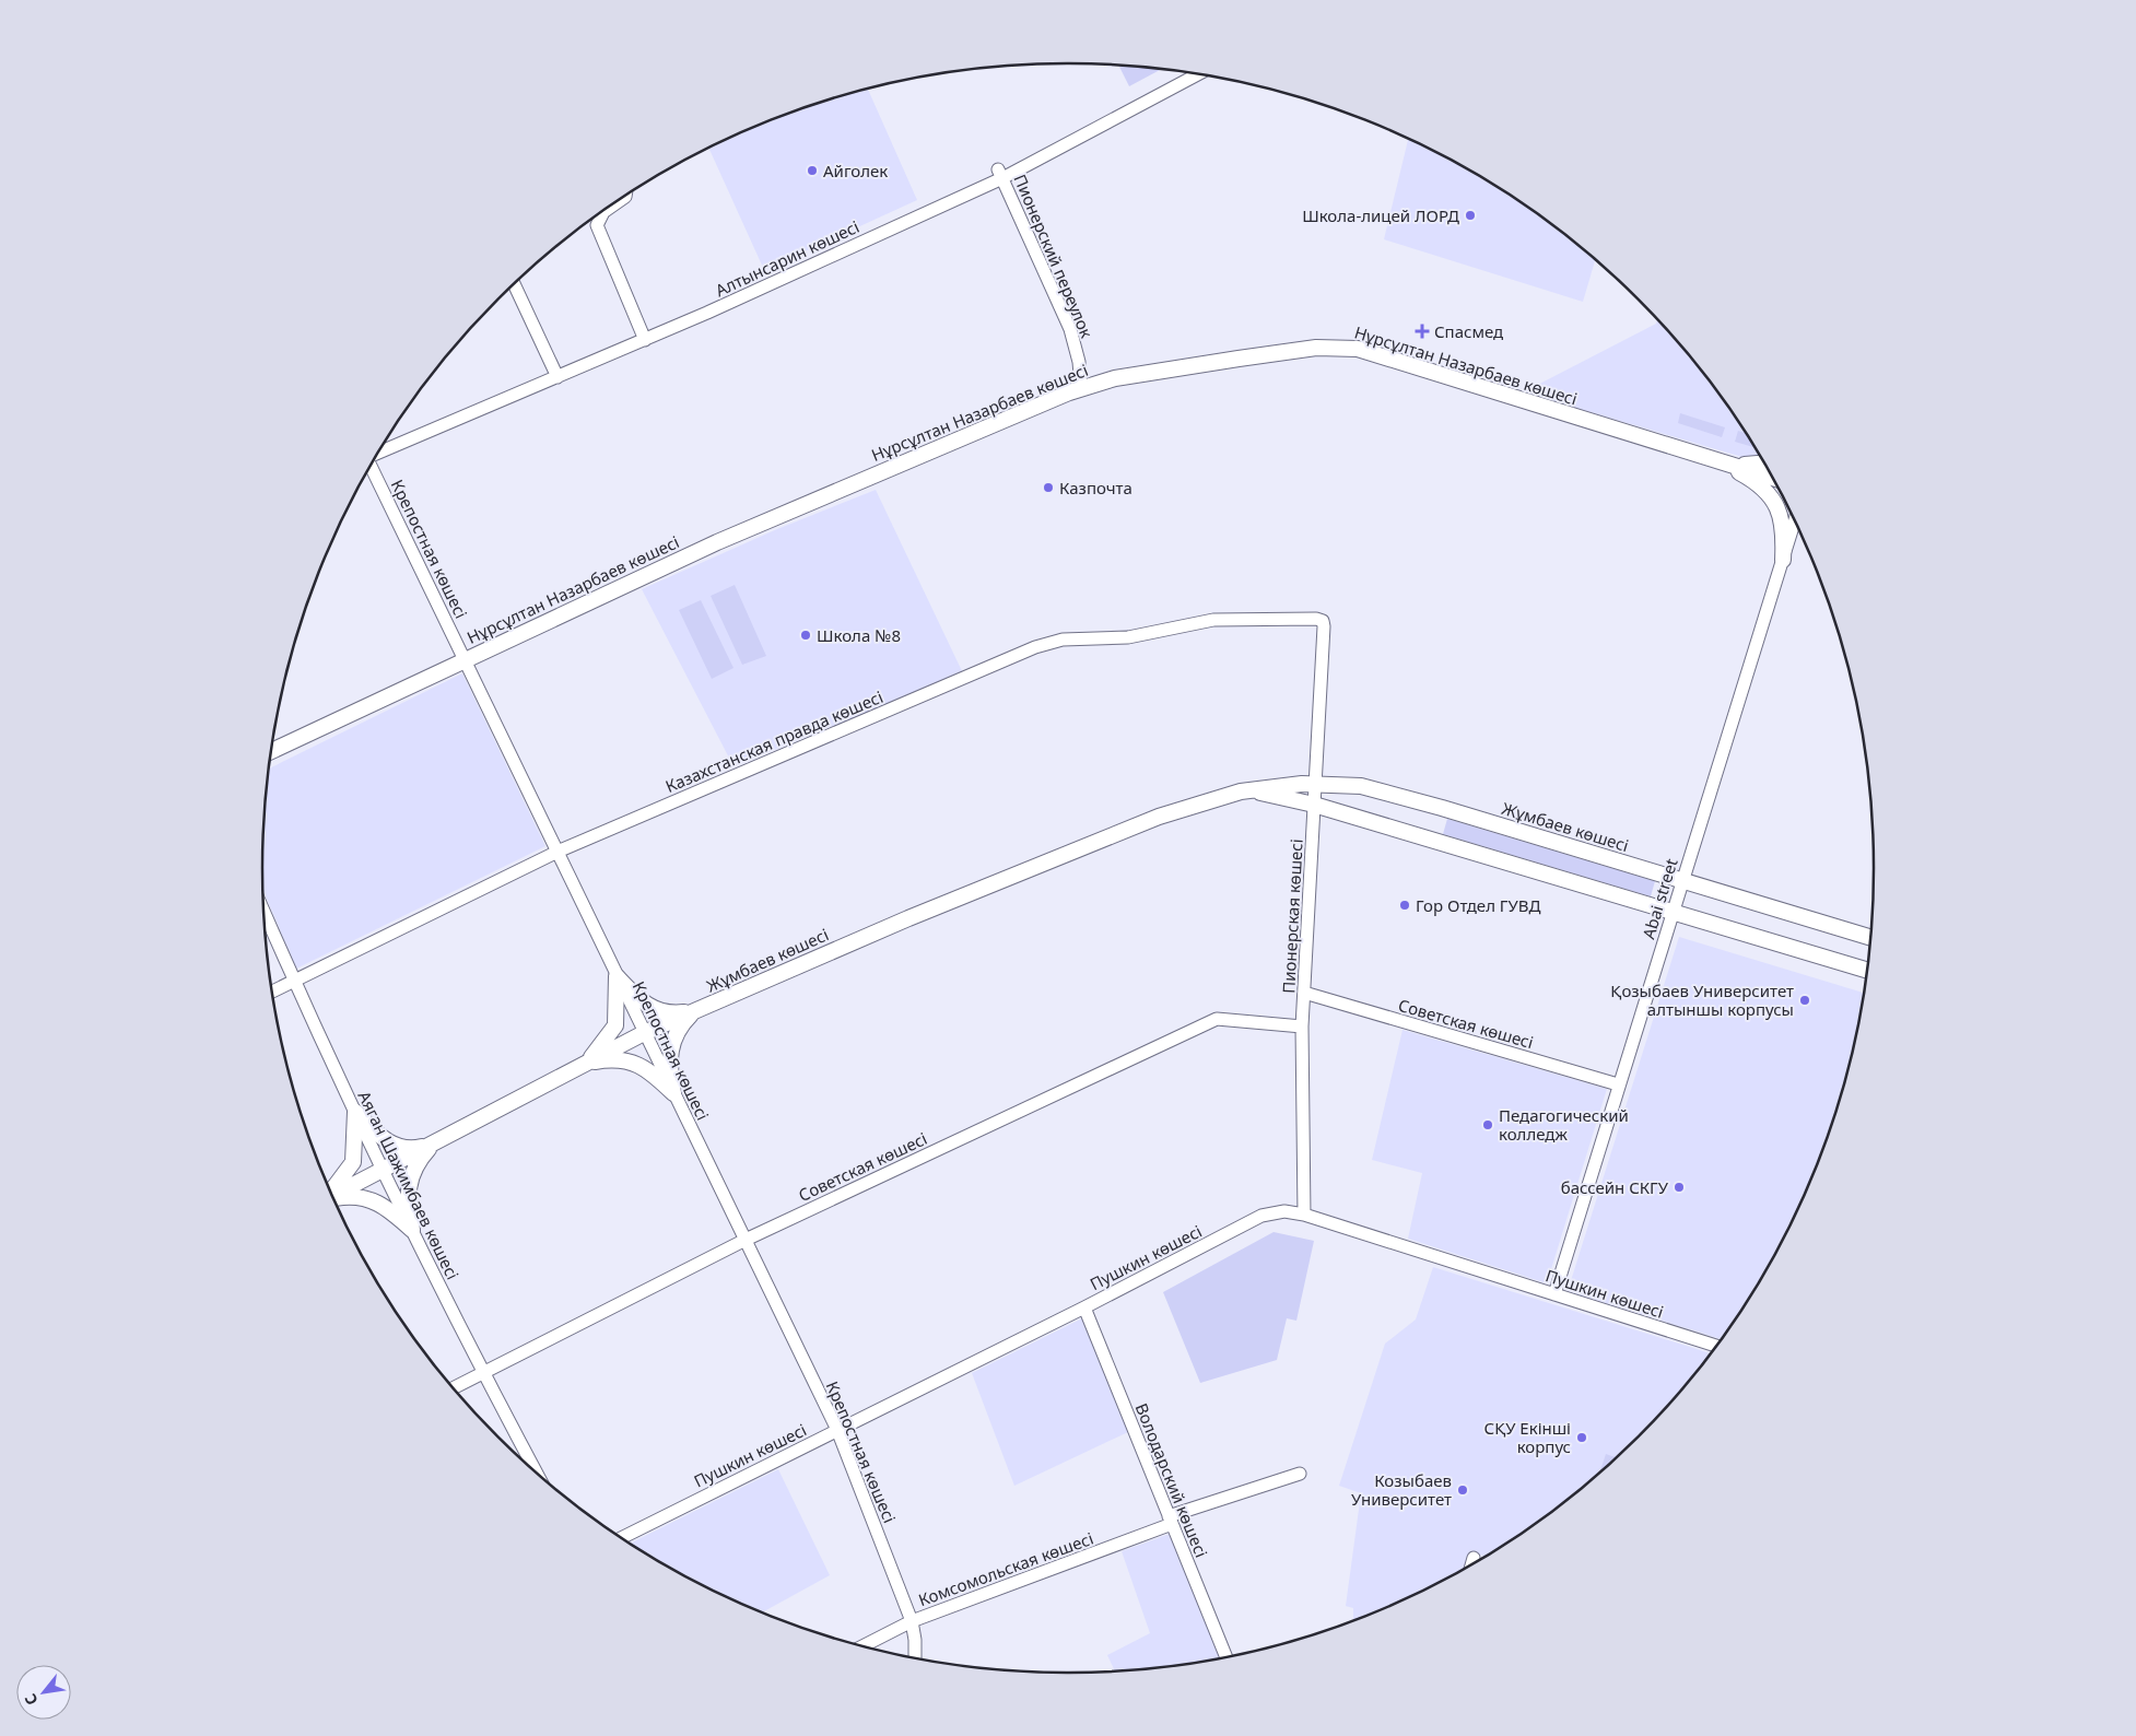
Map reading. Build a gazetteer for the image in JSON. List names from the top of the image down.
{
  "streets": {
    "main road": ["Нұрсұлтан Назарбаев көшесі", "Жұмбаев көшесі"],
    "street": [
      "Пионерский переулок",
      "Алтынсарин көшесі",
      "Крепостная көшесі",
      "Казахстанская правда көшесі",
      "Abai street",
      "Пионерская көшесі",
      "Советская көшесі",
      "Аяган Шажимбаев көшесі",
      "Пушкин көшесі",
      "Володарский көшесі",
      "Комсомольская көшесі"
    ]
  },
  "crossings": [
    ["Пионерский переулок", "Алтынсарин көшесі"],
    ["Пионерский переулок", "Нұрсұлтан Назарбаев көшесі"],
    ["Нұрсұлтан Назарбаев көшесі", "Крепостная көшесі"],
    ["Крепостная көшесі", "Казахстанская правда көшесі"],
    ["Крепостная көшесі", "Жұмбаев көшесі"],
    ["Крепостная көшесі", "Советская көшесі"],
    ["Крепостная көшесі", "Пушкин көшесі"],
    ["Крепостная көшесі", "Комсомольская көшесі"],
    ["Казахстанская правда көшесі", "Пионерская көшесі"],
    ["Казахстанская правда көшесі", "Аяган Шажимбаев көшесі"],
    ["Жұмбаев көшесі", "Abai street"],
    ["Жұмбаев көшесі", "Пионерская көшесі"],
    ["Жұмбаев көшесі", "Аяган Шажимбаев көшесі"],
    ["Abai street", "Советская көшесі"],
    ["Abai street", "Пушкин көшесі"],
    ["Пионерская көшесі", "Советская көшесі"],
    ["Пионерская көшесі", "Пушкин көшесі"],
    ["Советская көшесі", "Аяган Шажимбаев көшесі"],
    ["Пушкин көшесі", "Володарский көшесі"],
    ["Володарский көшесі", "Комсомольская көшесі"]
  ],
  "places": {
    "other": [
      "Айголек",
      "Школа-лицей ЛОРД",
      "Казпочта",
      "Школа №8",
      "Гор Отдел ГУВД",
      "Қозыбаев Университет алтыншы корпусы",
      "Педагогический колледж",
      "бассейн СКГУ",
      "СҚУ Екінші корпус",
      "Козыбаев Университет"
    ],
    "health": ["Спасмед"]
  },
  "north": "bottom left"
}
